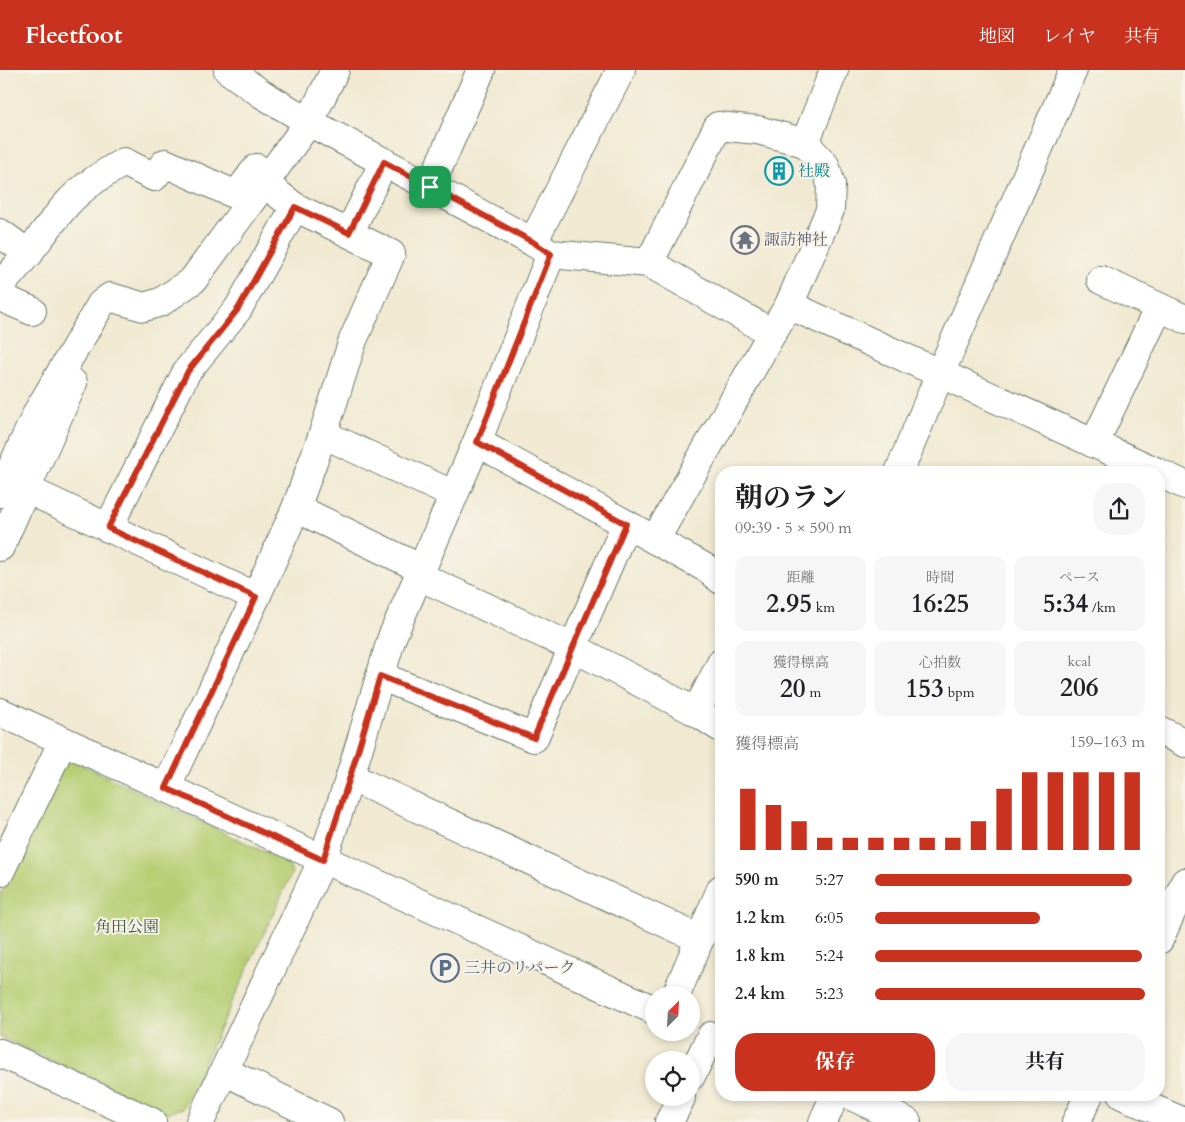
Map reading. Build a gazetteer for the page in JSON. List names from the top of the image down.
{
  "parks": ["角田公園"],
  "places": {
    "building": ["社殿"],
    "temple": ["諏訪神社"],
    "parking": ["三井のリパーク"]
  },
  "north": "top right",
  "page": {
    "header": "Fleetfoot",
    "nav": ["地図", "レイヤ", "共有"],
    "heading": ["朝のラン", "09:39 · 5 × 590 m"],
    "stats": [
      ["距離", "2.95 km"],
      ["時間", "16:25"],
      ["ペース", "5:34 /km"],
      ["獲得標高", "20 m"],
      ["心拍数", "153 bpm"],
      ["kcal", "206"]
    ],
    "chart": ["獲得標高", "159–163 m"],
    "list": [
      {
        "name": "590 m",
        "note": "5:27"
      },
      {
        "name": "1.2 km",
        "note": "6:05"
      },
      {
        "name": "1.8 km",
        "note": "5:24"
      },
      {
        "name": "2.4 km",
        "note": "5:23"
      }
    ],
    "buttons": ["保存", "共有"]
  }
}
